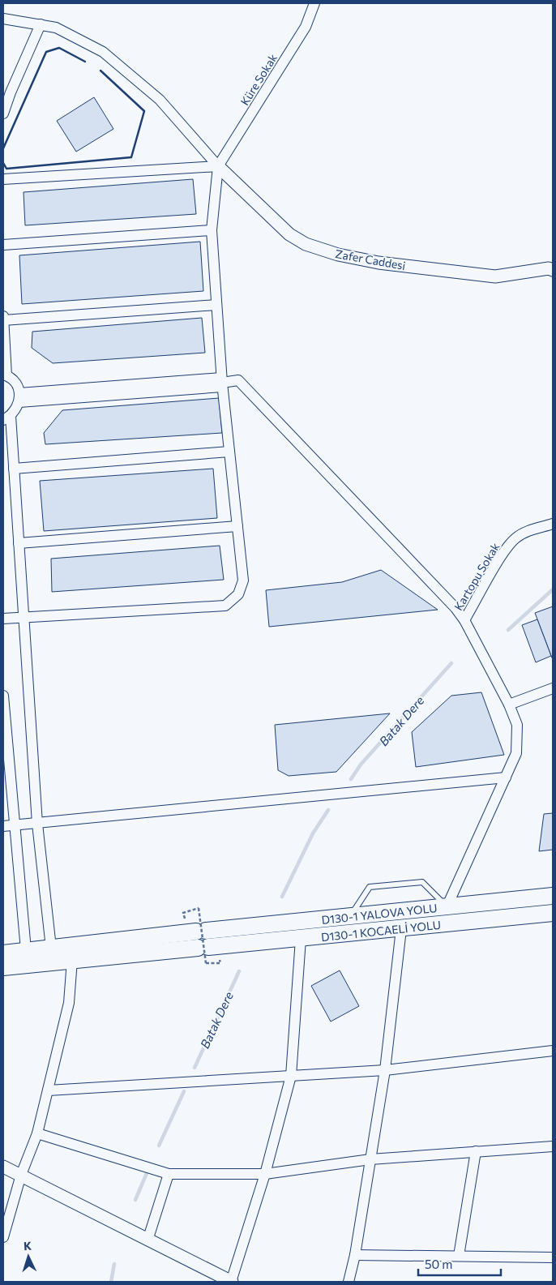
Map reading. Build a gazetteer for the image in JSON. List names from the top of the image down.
{
  "streets": {
    "highway": ["D130-1 YALOVA YOLU", "D130-1 KOCAELİ YOLU"],
    "street": ["Küre Sokak", "Zafer Caddesi", "Kartopu Sokak"]
  },
  "crossings": [
    ["Küre Sokak", "Zafer Caddesi"]
  ],
  "water": ["Batak Dere"],
  "scale_bar": "50 m",
  "north": "top"
}
